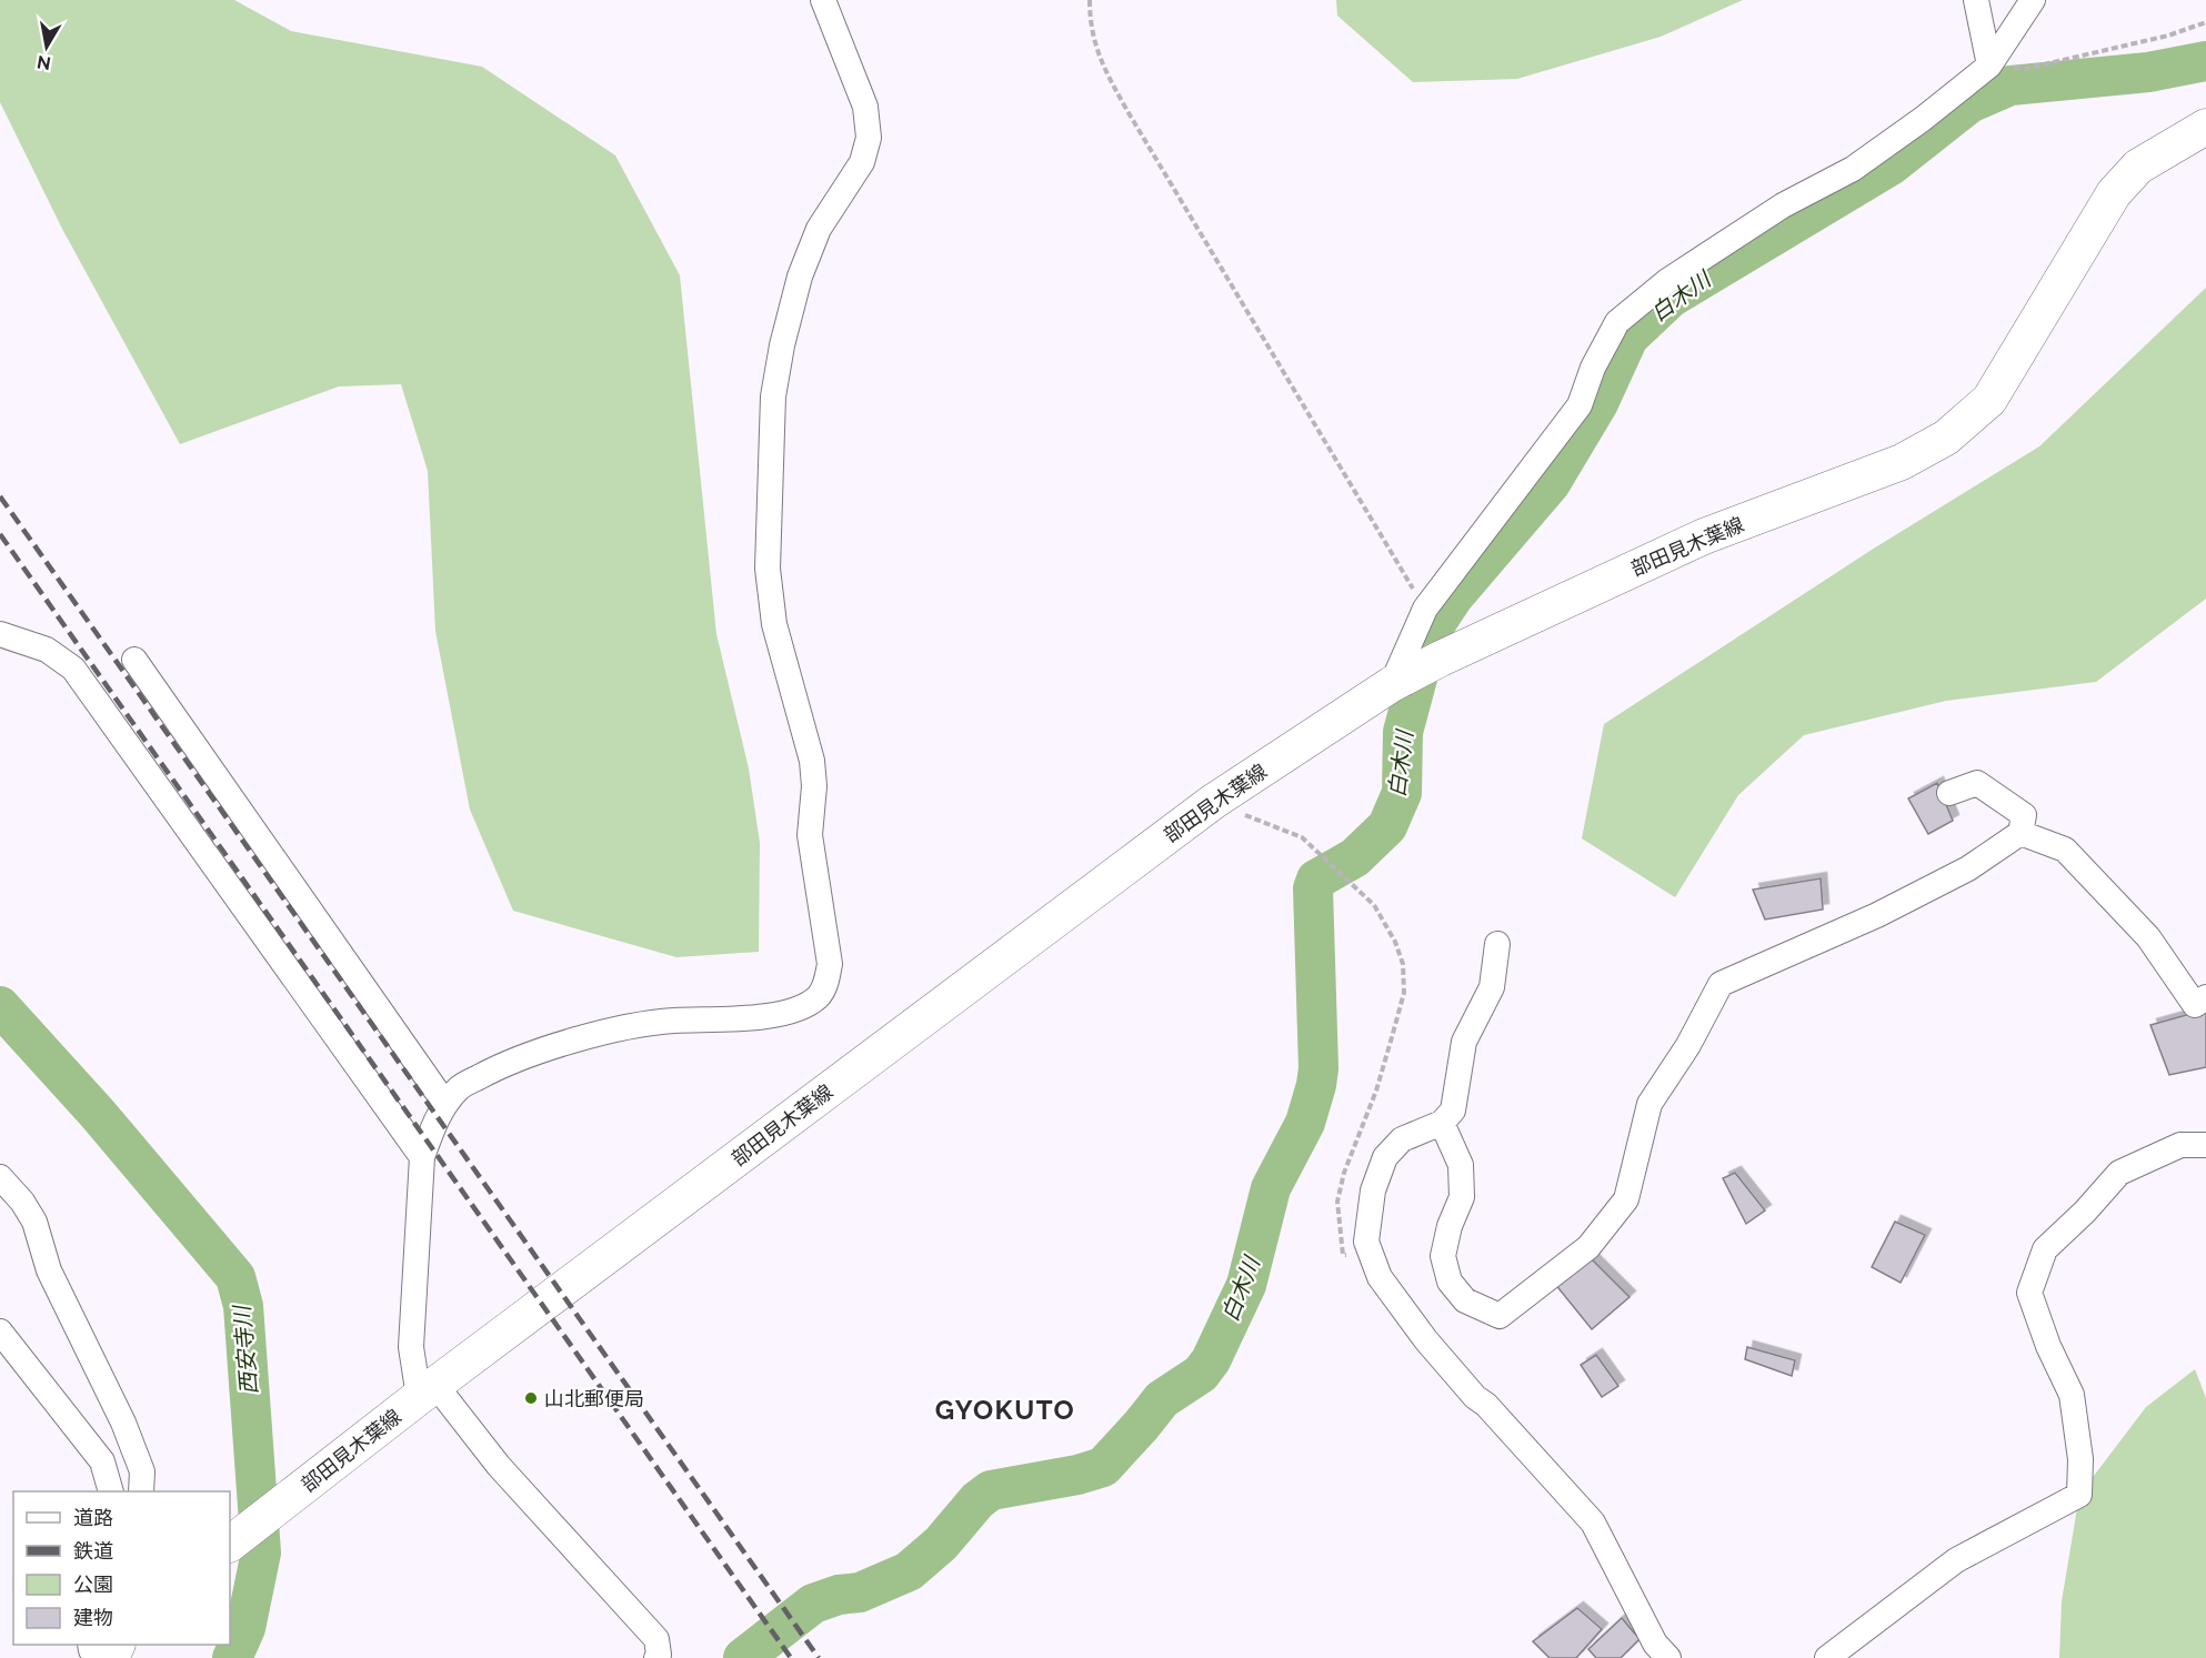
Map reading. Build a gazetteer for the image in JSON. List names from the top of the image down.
{
  "streets": {
    "main road": ["部田見木葉線"]
  },
  "districts": ["GYOKUTO"],
  "water": ["白木川", "西安寺川"],
  "places": ["山北郵便局"],
  "legend": [
    "道路",
    "鉄道",
    "公園",
    "建物"
  ],
  "north": "bottom"
}
